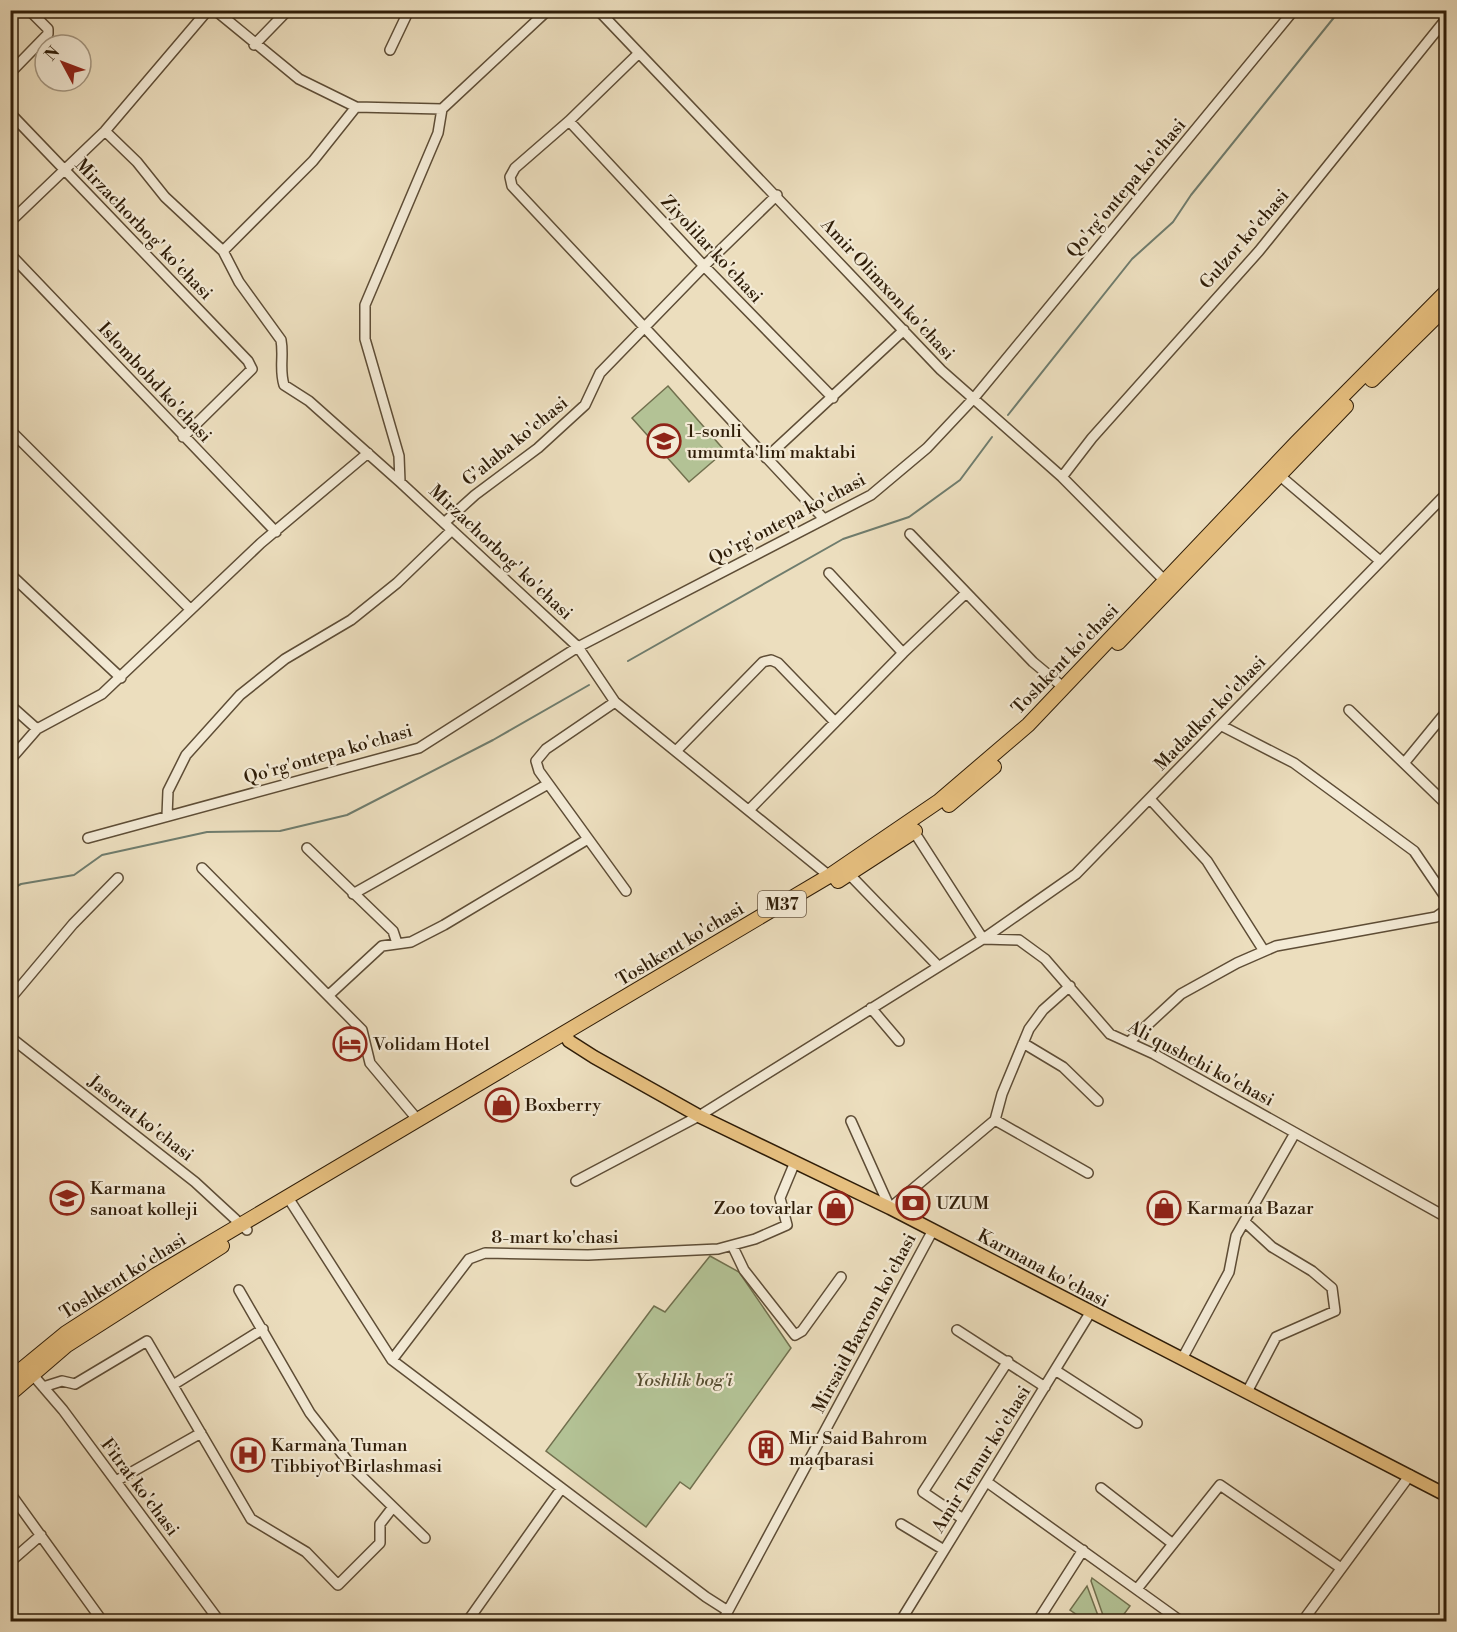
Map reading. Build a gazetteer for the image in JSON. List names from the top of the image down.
{
  "streets": {
    "highway": ["Toshkent ko'chasi", "M37"],
    "main road": ["Karmana ko'chasi"],
    "street": [
      "Qo'rg'ontepa ko'chasi",
      "Mirzachorbog' ko'chasi",
      "Gulzor ko'chasi",
      "Ziyolilar ko'chasi",
      "Amir Olimxon ko'chasi",
      "Islombobd ko'chasi",
      "G'alaba ko'chasi",
      "Madadkor ko'chasi",
      "Ali qushchi ko'chasi",
      "Jasorat ko'chasi",
      "8-mart ko'chasi",
      "Mirsaid Baxrom ko'chasi",
      "Amir Temur ko'chasi",
      "Fitrat ko'chasi"
    ]
  },
  "crossings": [
    ["Qo'rg'ontepa ko'chasi", "Mirzachorbog' ko'chasi"],
    ["Qo'rg'ontepa ko'chasi", "Amir Olimxon ko'chasi"],
    ["Mirzachorbog' ko'chasi", "Islombobd ko'chasi"],
    ["Mirzachorbog' ko'chasi", "G'alaba ko'chasi"],
    ["Mirzachorbog' ko'chasi", "Toshkent ko'chasi"],
    ["Gulzor ko'chasi", "Amir Olimxon ko'chasi"],
    ["Ziyolilar ko'chasi", "G'alaba ko'chasi"],
    ["Amir Olimxon ko'chasi", "G'alaba ko'chasi"],
    ["Amir Olimxon ko'chasi", "Toshkent ko'chasi"],
    ["Toshkent ko'chasi", "Jasorat ko'chasi"],
    ["Toshkent ko'chasi", "Karmana ko'chasi"],
    ["Toshkent ko'chasi", "Fitrat ko'chasi"],
    ["Madadkor ko'chasi", "Ali qushchi ko'chasi"],
    ["Madadkor ko'chasi", "Karmana ko'chasi"],
    ["8-mart ko'chasi", "Karmana ko'chasi"],
    ["Karmana ko'chasi", "Mirsaid Baxrom ko'chasi"],
    ["Karmana ko'chasi", "Amir Temur ko'chasi"]
  ],
  "parks": ["Yoshlik bog'i"],
  "places": {
    "school or university": ["1-sonli umumta'lim maktabi", "Karmana sanoat kolleji"],
    "hotel": ["Volidam Hotel"],
    "shop": ["Boxberry", "Zoo tovarlar", "Karmana Bazar"],
    "bank": ["UZUM"],
    "building": ["Mir Said Bahrom maqbarasi"],
    "hospital": ["Karmana Tuman Tibbiyot Birlashmasi"]
  },
  "north": "top left"
}
